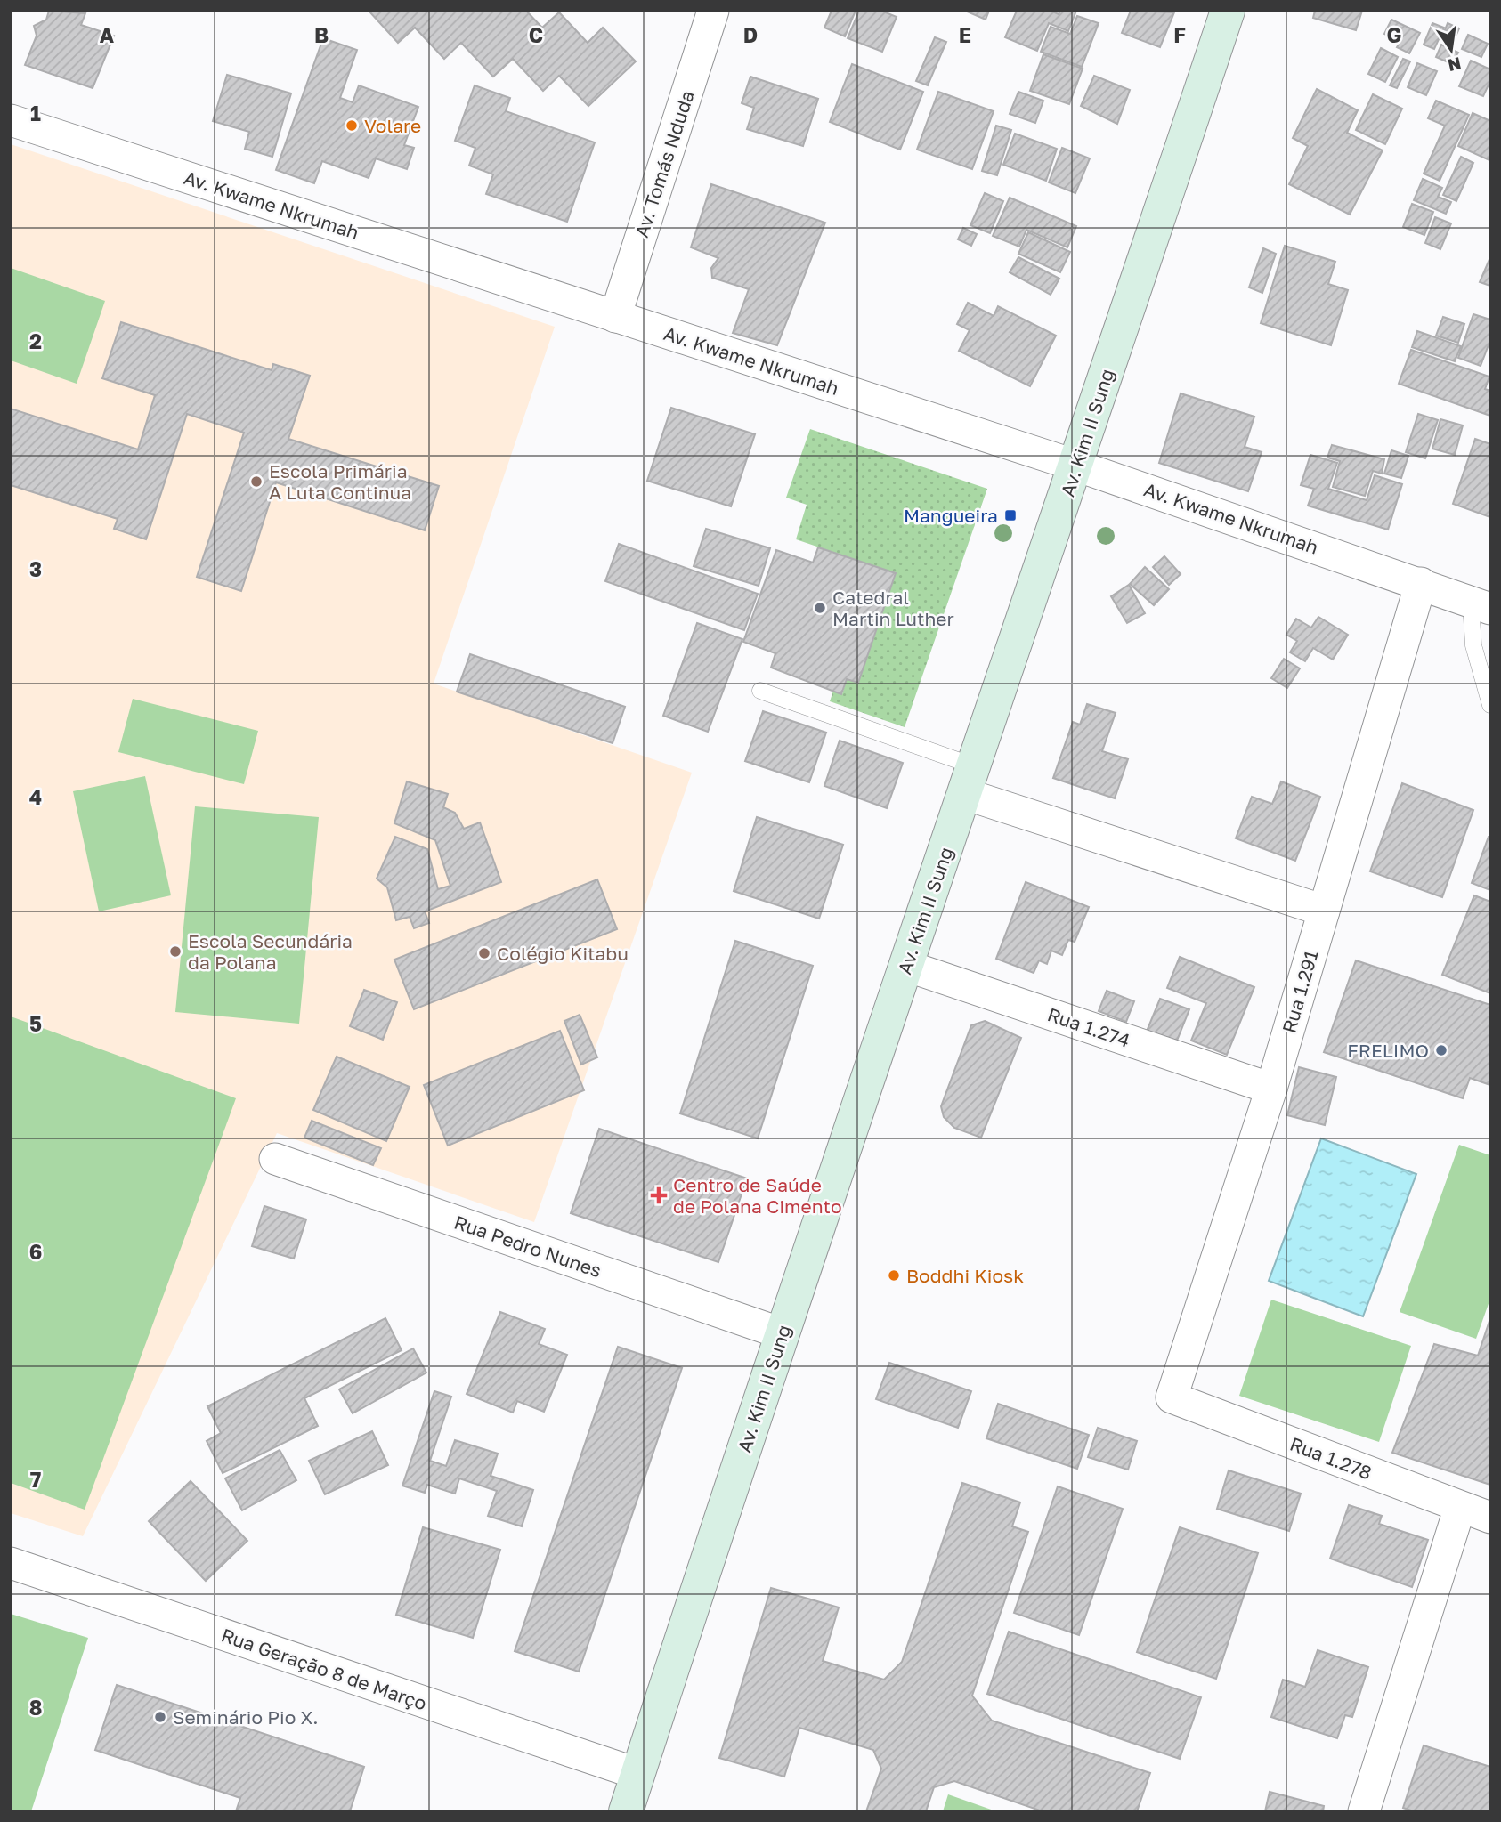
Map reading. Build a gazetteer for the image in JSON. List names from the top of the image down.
{
  "streets": {
    "street": [
      "Av. Tomás Nduda",
      "Av. Kwame Nkrumah",
      "Av. Kim II Sung",
      "Rua 1.291",
      "Rua 1.274",
      "Rua Pedro Nunes",
      "Rua 1.278",
      "Rua Geração 8 de Março"
    ]
  },
  "crossings": [
    ["Av. Tomás Nduda", "Av. Kwame Nkrumah"],
    ["Av. Kwame Nkrumah", "Av. Kim II Sung"],
    ["Av. Kwame Nkrumah", "Rua 1.291"],
    ["Av. Kim II Sung", "Rua 1.274"],
    ["Av. Kim II Sung", "Rua Pedro Nunes"],
    ["Av. Kim II Sung", "Rua Geração 8 de Março"],
    ["Rua 1.291", "Rua 1.274"],
    ["Rua 1.291", "Rua 1.278"]
  ],
  "places": {
    "other": [
      "Volare",
      "Escola Primária A Luta Continua",
      "Catedral Martin Luther",
      "Escola Secundária da Polana",
      "Colégio Kitabu",
      "FRELIMO",
      "Boddhi Kiosk",
      "Seminário Pio X."
    ],
    "transit": ["Mangueira"],
    "health": ["Centro de Saúde de Polana Cimento"]
  },
  "north": "bottom",
  "grid": {
    "columns": [
      "A",
      "B",
      "C",
      "D",
      "E",
      "F",
      "G"
    ],
    "rows": [
      "1",
      "2",
      "3",
      "4",
      "5",
      "6",
      "7",
      "8"
    ]
  }
}
